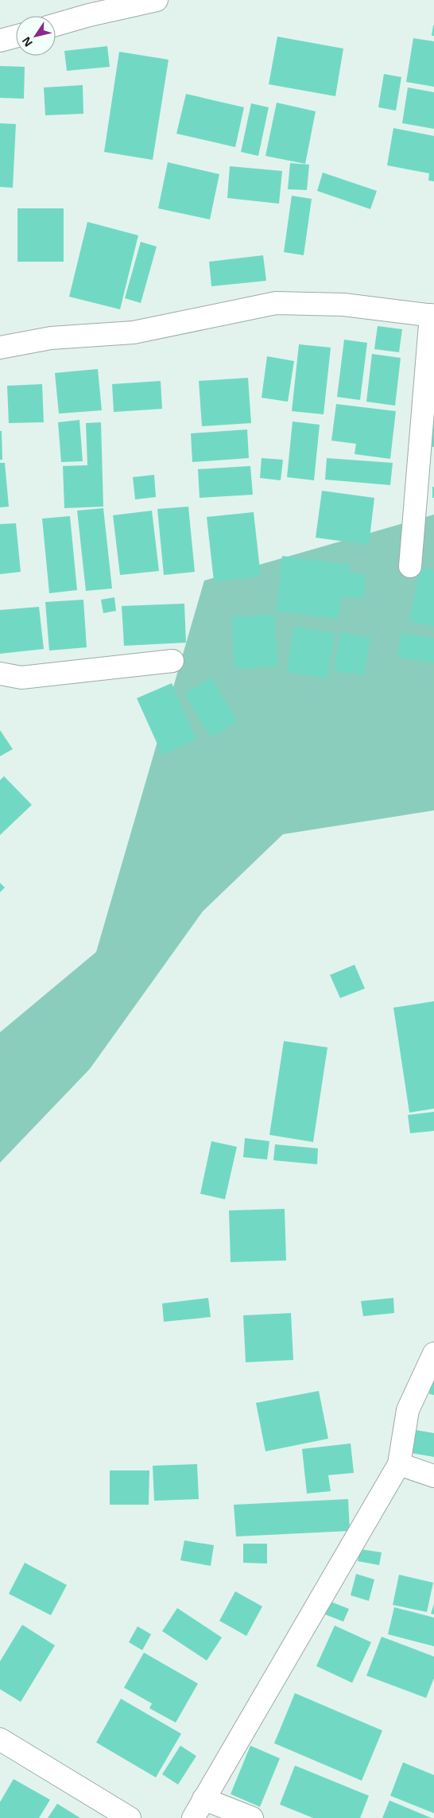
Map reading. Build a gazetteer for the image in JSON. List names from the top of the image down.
{
  "north": "bottom left"
}
